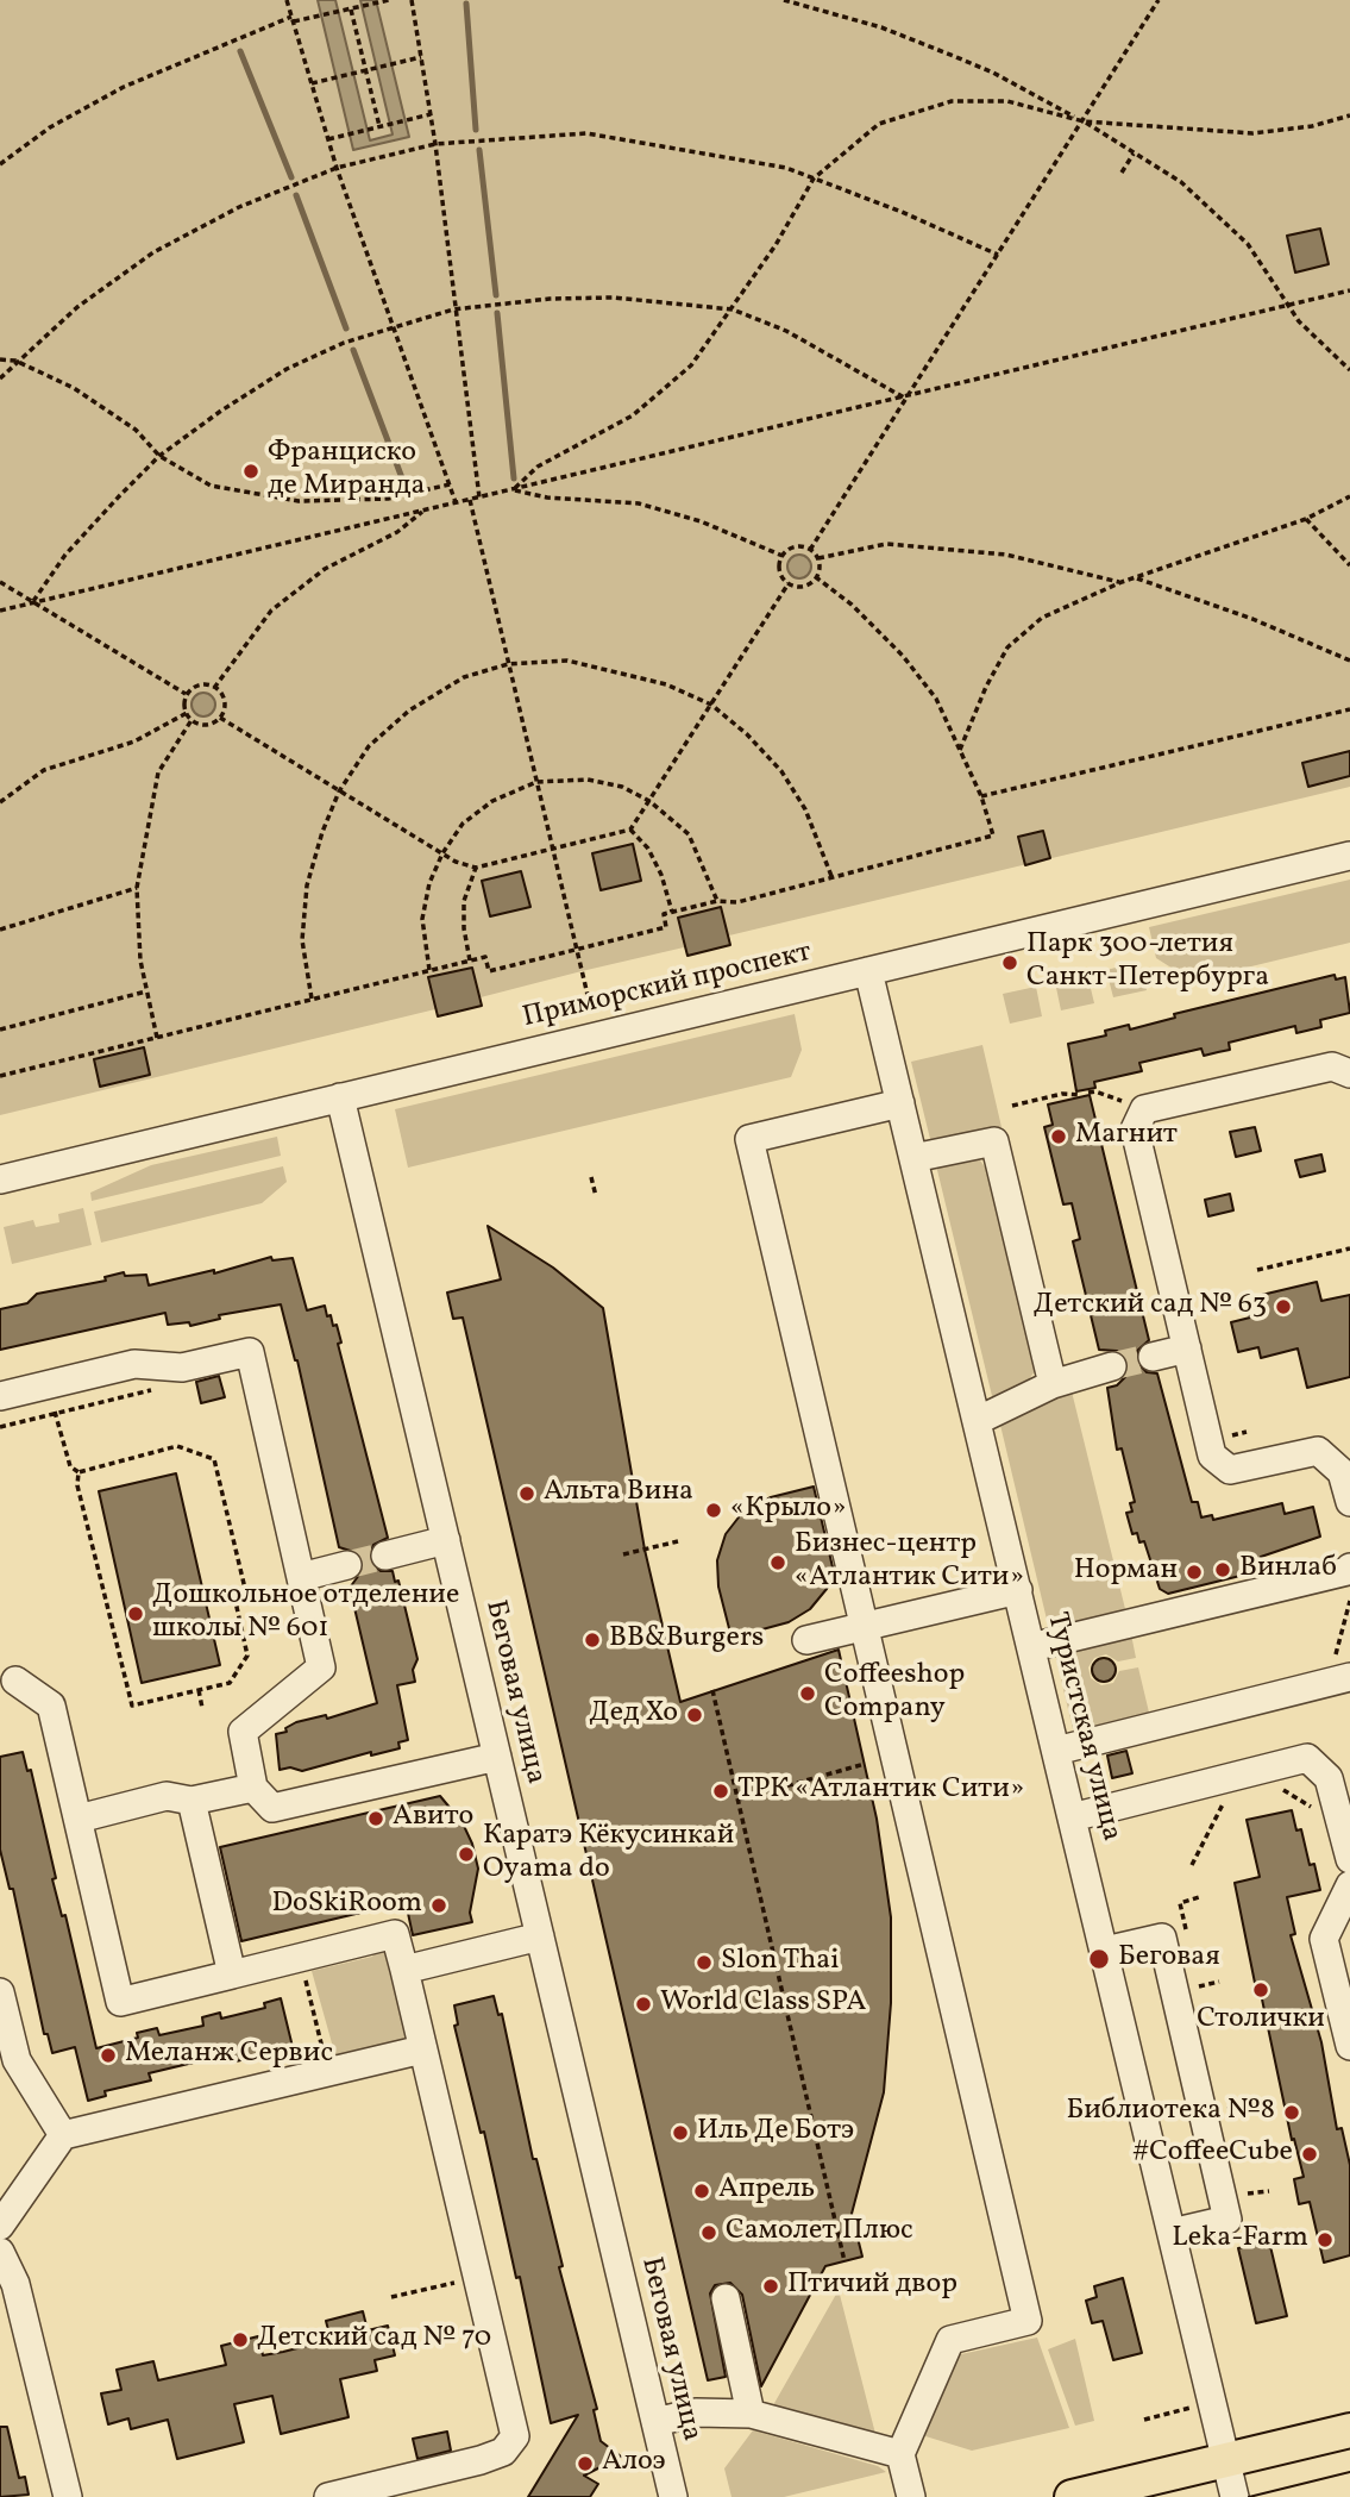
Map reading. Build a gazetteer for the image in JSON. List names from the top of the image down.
{
  "streets": {
    "street": ["Приморский проспект", "Беговая улица", "Туристская улица"]
  },
  "crossings": [
    ["Приморский проспект", "Беговая улица"],
    ["Приморский проспект", "Туристская улица"]
  ],
  "places": [
    "Франциско де Миранда",
    "Парк 300-летия Санкт-Петербурга",
    "Магнит",
    "Детский сад № 63",
    "Альта Вина",
    "«Крыло»",
    "Бизнес-центр «Атлантик Сити»",
    "Винлаб",
    "Норман",
    "Дошкольное отделение школы № 601",
    "BB&Burgers",
    "Coffeeshop Company",
    "Дед Хо",
    "ТРК «Атлантик Сити»",
    "Авито",
    "Каратэ Кёкусинкай Oyama do",
    "DoSkiRoom",
    "Беговая",
    "Slon Thai",
    "Столички",
    "World Class SPA",
    "Меланж Сервис",
    "Библиотека №8",
    "Иль Де Ботэ",
    "#CoffeeCube",
    "Апрель",
    "Самолет Плюс",
    "Leka-Farm",
    "Птичий двор",
    "Детский сад № 70",
    "Алоэ"
  ]
}
